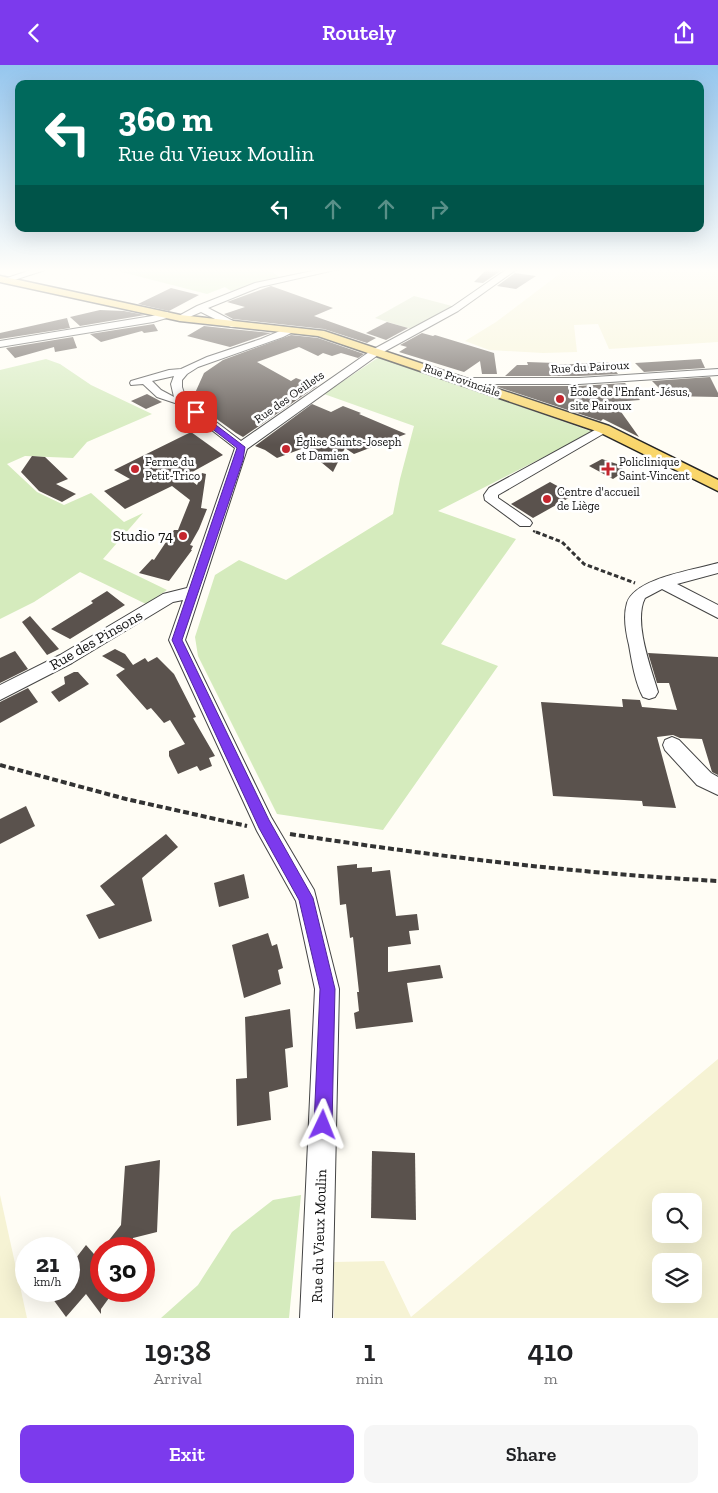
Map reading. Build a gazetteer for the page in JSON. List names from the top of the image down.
{
  "streets": {
    "main road": ["Rue Provinciale"],
    "street": [
      "Rue du Pairoux",
      "Rue des Oeillets",
      "Rue des Pinsons",
      "Rue du Vieux Moulin"
    ]
  },
  "crossings": [
    ["Rue du Pairoux", "Rue Provinciale"],
    ["Rue Provinciale", "Rue des Oeillets"],
    ["Rue des Oeillets", "Rue du Vieux Moulin"],
    ["Rue des Pinsons", "Rue du Vieux Moulin"]
  ],
  "places": {
    "other": [
      "École de l'Enfant-Jésus, site Pairoux",
      "Église Saints-Joseph et Damien",
      "Ferme du Petit-Trico",
      "Centre d'accueil de Liège",
      "Studio 74"
    ],
    "health": ["Policlinique Saint-Vincent"]
  },
  "page": {
    "header": "Routely",
    "turn": ["360 m", "Rue du Vieux Moulin"],
    "speed": "21 km/h",
    "limit": "30",
    "eta": [
      "19:38",
      "Arrival",
      "1",
      "min",
      "410",
      "m"
    ],
    "buttons": ["Exit", "Share"]
  }
}
